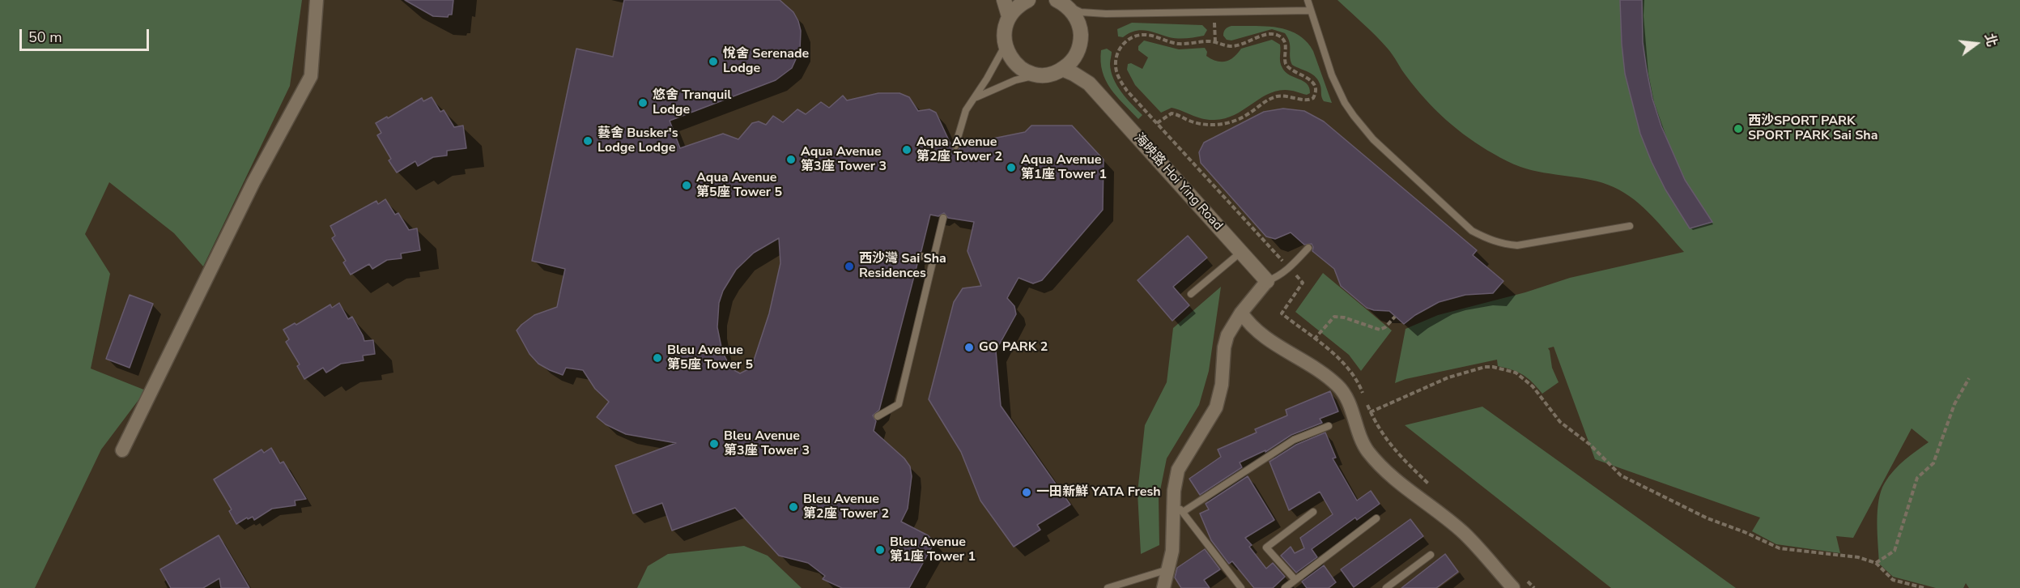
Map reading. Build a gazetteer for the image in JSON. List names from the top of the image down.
{
  "streets": {
    "street": ["海映路 Hoi Ying Road"]
  },
  "places": [
    "悅舍 Serenade Lodge",
    "悠舍 Tranquil Lodge",
    "西沙SPORT PARK SPORT PARK Sai Sha",
    "藝舍 Busker's Lodge Lodge",
    "Aqua Avenue 第2座 Tower 2",
    "Aqua Avenue 第3座 Tower 3",
    "Aqua Avenue 第1座 Tower 1",
    "Aqua Avenue 第5座 Tower 5",
    "西沙灣 Sai Sha Residences",
    "GO PARK 2",
    "Bleu Avenue 第5座 Tower 5",
    "Bleu Avenue 第3座 Tower 3",
    "一田新鮮 YATA Fresh",
    "Bleu Avenue 第2座 Tower 2",
    "Bleu Avenue 第1座 Tower 1"
  ],
  "scale_bar": "50 m",
  "north": "right"
}
